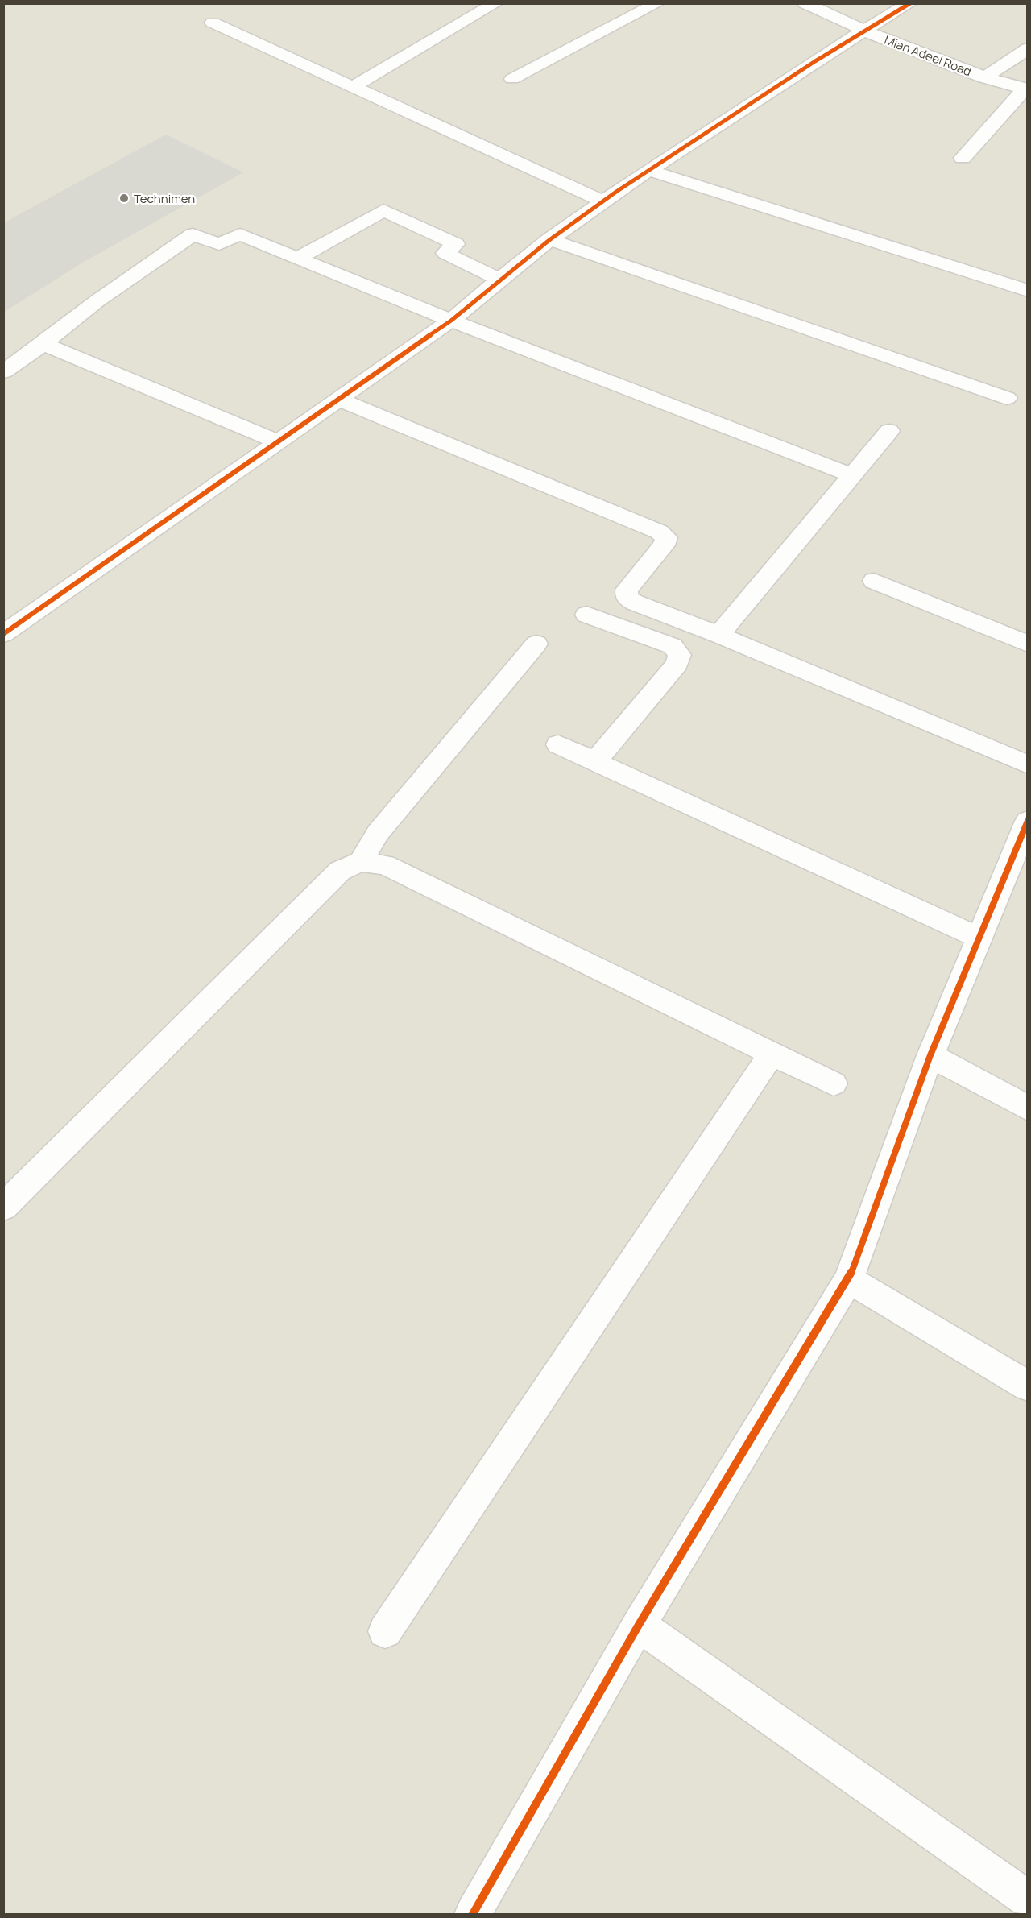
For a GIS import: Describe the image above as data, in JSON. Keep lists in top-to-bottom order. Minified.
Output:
{"streets":{"street":["Mian Adeel Road"]},"places":["Technimen"]}
